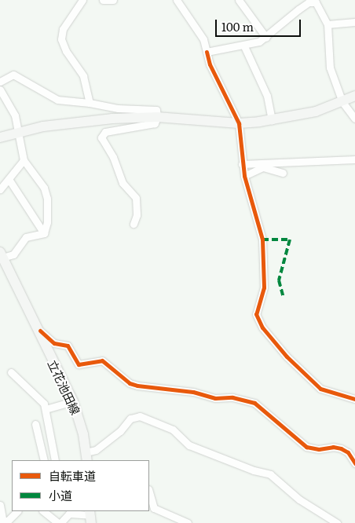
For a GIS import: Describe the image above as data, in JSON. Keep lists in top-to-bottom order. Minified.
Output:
{"streets":{"street":["立花池田線"]},"legend":["自転車道","小道"],"scale_bar":"100 m"}
